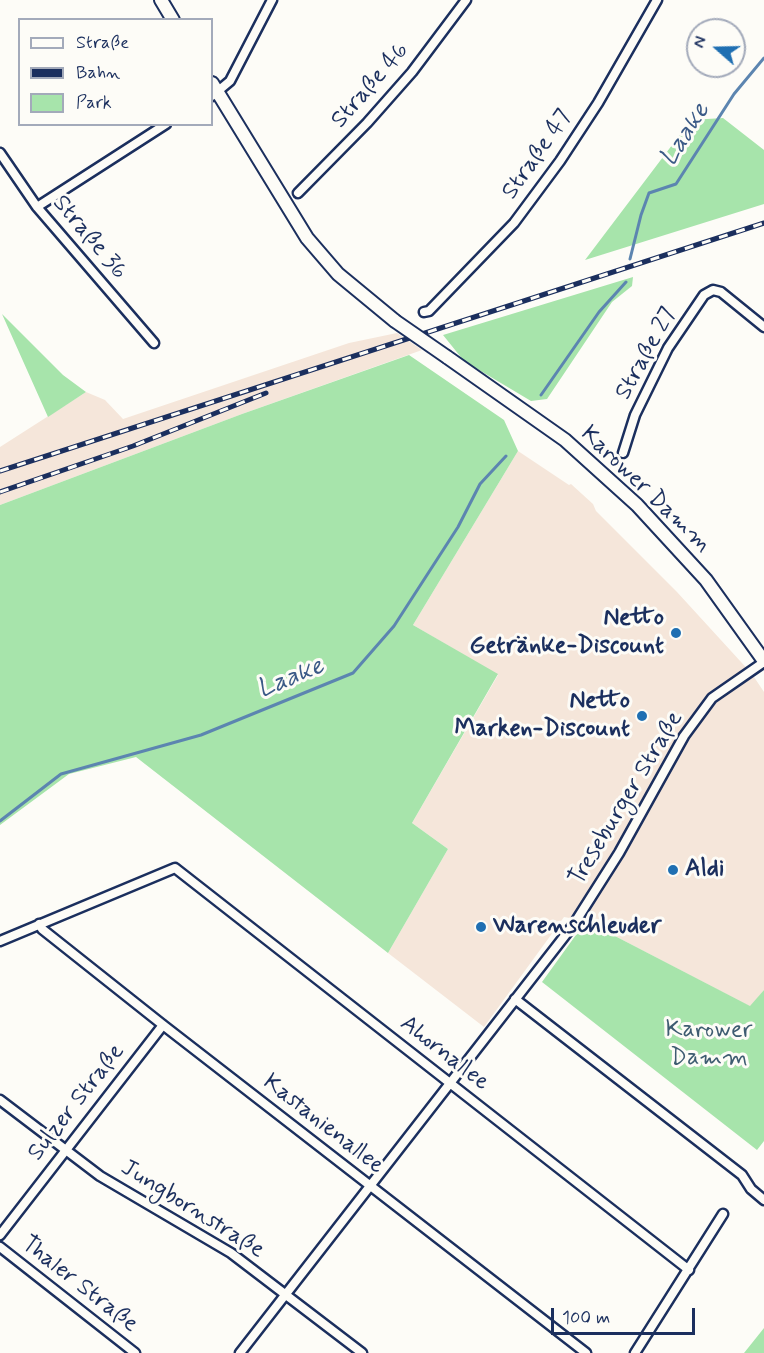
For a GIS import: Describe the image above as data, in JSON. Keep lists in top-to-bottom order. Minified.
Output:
{"streets":{"main road":["Karower Damm"],"street":["Straße 46","Straße 47","Straße 36","Straße 27","Treseburger Straße","Ahornallee","Sulzer Straße","Kastanienallee","Jungbornstraße","Thaler Straße"]},"crossings":[["Karower Damm","Treseburger Straße"],["Treseburger Straße","Ahornallee"],["Treseburger Straße","Kastanienallee"],["Treseburger Straße","Jungbornstraße"],["Ahornallee","Kastanienallee"],["Sulzer Straße","Kastanienallee"],["Sulzer Straße","Jungbornstraße"]],"water":["Laake"],"parks":["Karower Damm"],"places":["Netto Getränke-Discount","Netto Marken-Discount","Aldi","Warenschleuder"],"legend":["Straße","Bahn","Park"],"scale_bar":"100 m","north":"left"}
